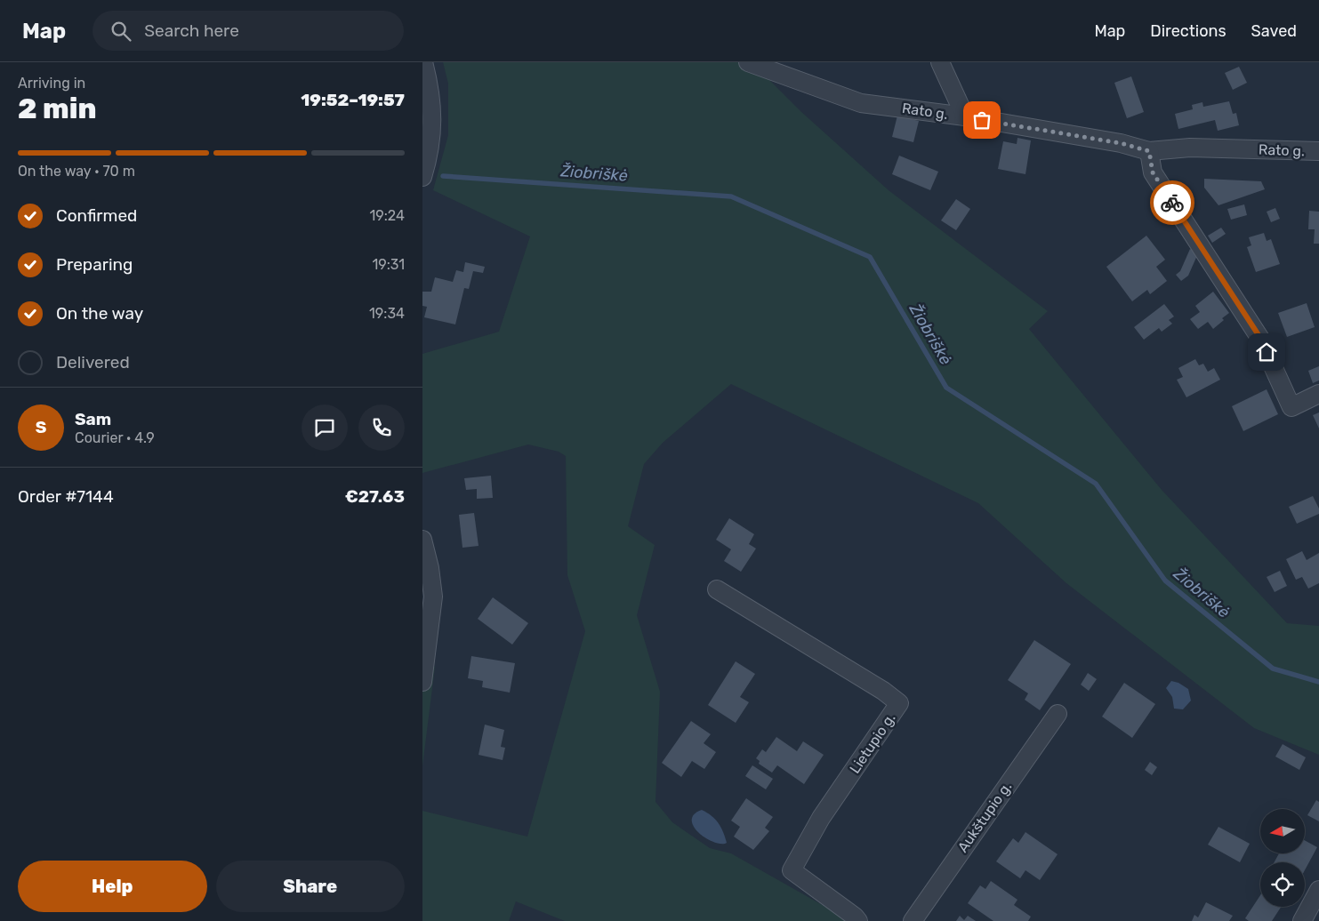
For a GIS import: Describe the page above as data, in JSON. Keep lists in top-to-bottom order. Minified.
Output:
{"streets":{"street":["Rato g.","Lietupio g.","Aukštupio g."]},"water":["Žiobriškė"],"north":"left","page":{"header":"Map","search":"Search here","nav":["Map","Directions","Saved"],"heading":["2 min","Arriving in","19:52–19:57"],"panel":["Sam","Courier · 4.9","Order #7144","€27.63"],"bar":"On the way · 70 m","list":[["Confirmed","19:24"],["Preparing","19:31"],["On the way","19:34"],"Delivered"],"round":"S","buttons":["Help","Share"]}}
